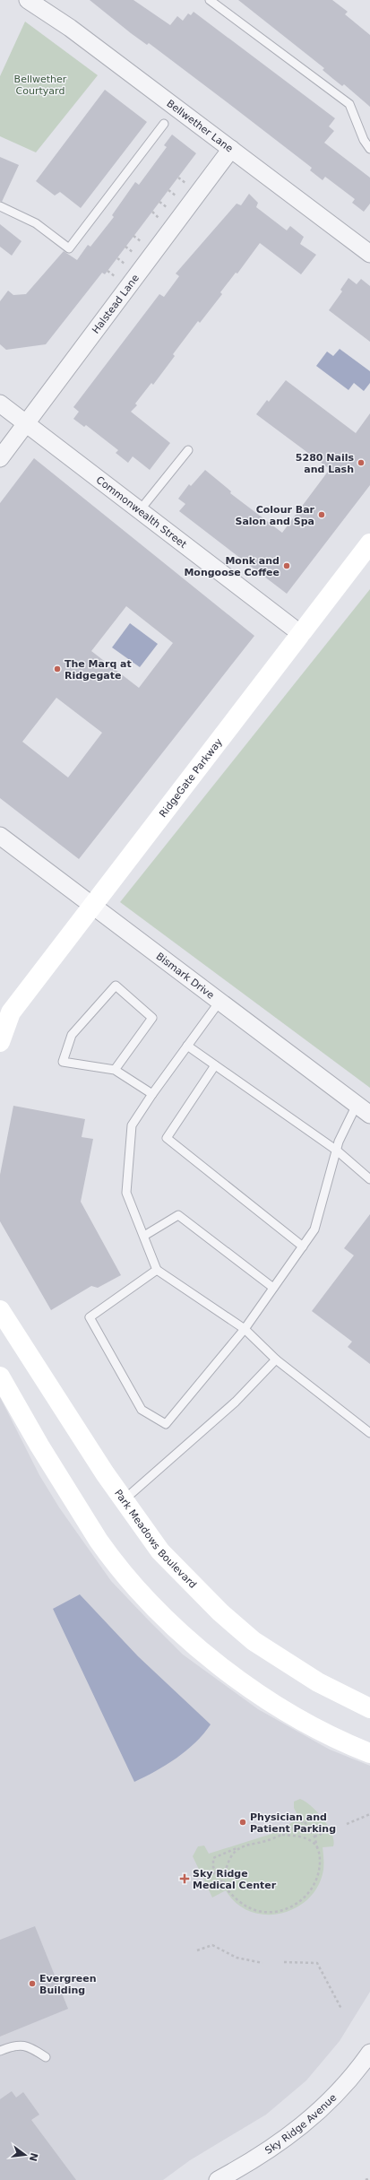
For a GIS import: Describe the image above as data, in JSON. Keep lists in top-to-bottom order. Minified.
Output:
{"streets":{"main road":["RidgeGate Parkway","Park Meadows Boulevard"],"street":["Bellwether Lane","Halstead Lane","Commonwealth Street","Bismark Drive","Sky Ridge Avenue"]},"crossings":[["Bellwether Lane","Halstead Lane"],["Halstead Lane","Commonwealth Street"],["Commonwealth Street","RidgeGate Parkway"],["RidgeGate Parkway","Bismark Drive"]],"parks":["Bellwether Courtyard"],"places":{"other":["5280 Nails and Lash","Colour Bar Salon and Spa","Monk and Mongoose Coffee","The Marq at Ridgegate","Physician and Patient Parking","Evergreen Building"],"health":["Sky Ridge Medical Center"]},"north":"right"}
